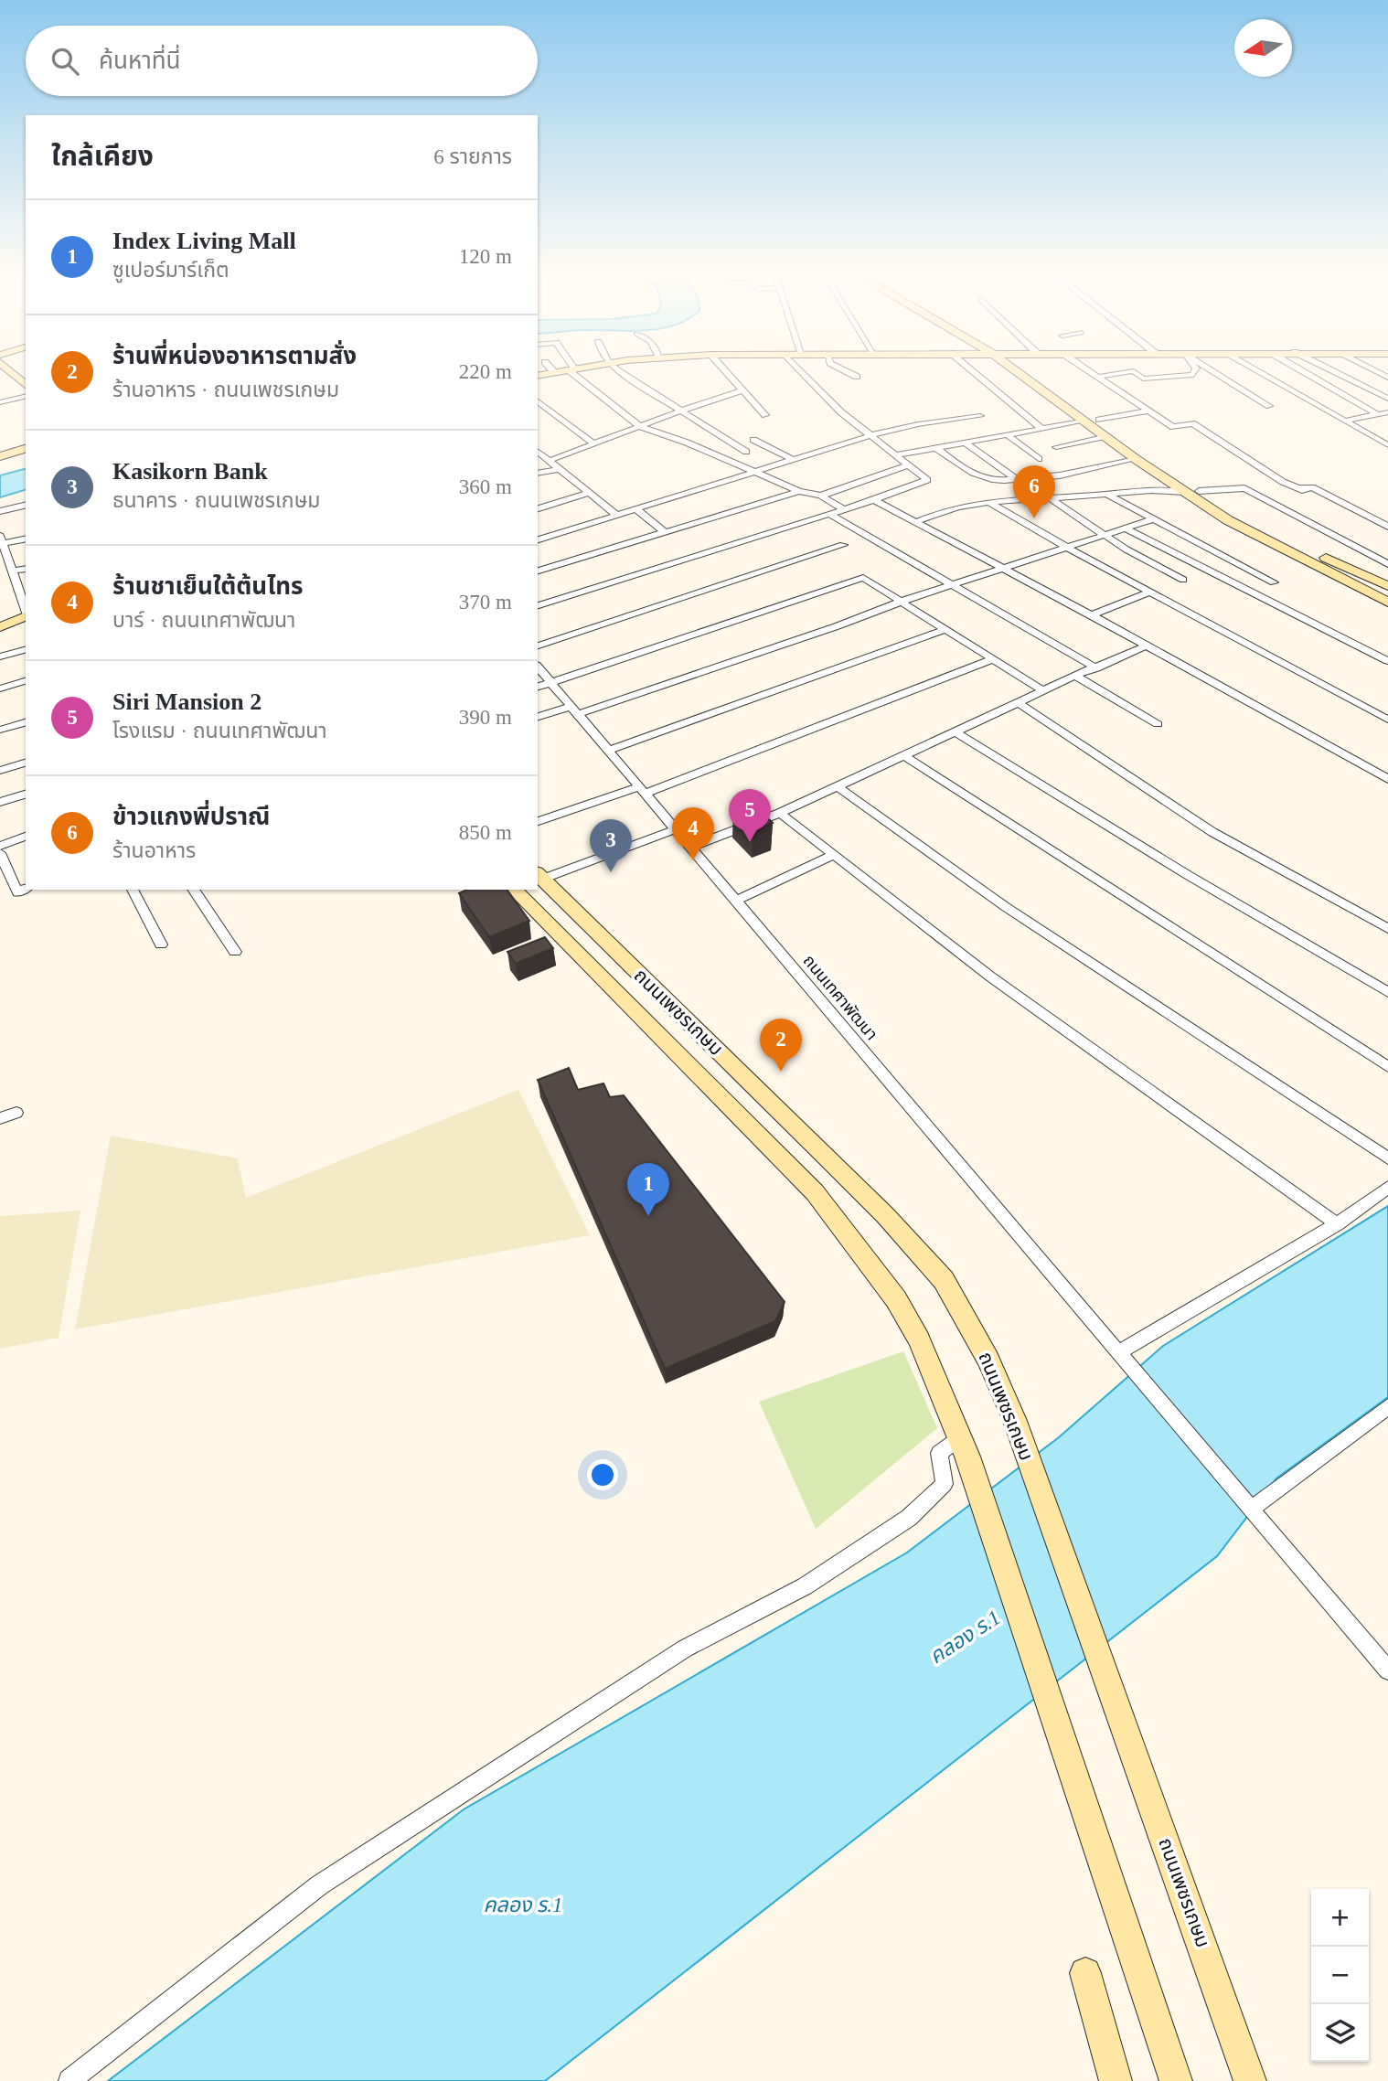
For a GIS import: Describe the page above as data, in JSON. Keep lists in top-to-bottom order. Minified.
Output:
{"streets":{"main road":["ถนนเพชรเกษม"],"street":["ถนนเทศาพัฒนา"]},"water":["คลอง ร.1"],"north":"left","page":{"search":"ค้นหาที่นี่","heading":["ใกล้เคียง","6 รายการ"],"list":[{"mark":"1","name":"Index Living Mall","note":"ซูเปอร์มาร์เก็ต","value":"120 m"},{"mark":"2","name":"ร้านพี่หน่องอาหารตามสั่ง","note":"ร้านอาหาร · ถนนเพชรเกษม","value":"220 m"},{"mark":"3","name":"Kasikorn Bank","note":"ธนาคาร · ถนนเพชรเกษม","value":"360 m"},{"mark":"4","name":"ร้านชาเย็นใต้ต้นไทร","note":"บาร์ · ถนนเทศาพัฒนา","value":"370 m"},{"mark":"5","name":"Siri Mansion 2","note":"โรงแรม · ถนนเทศาพัฒนา","value":"390 m"},{"mark":"6","name":"ข้าวแกงพี่ปราณี","note":"ร้านอาหาร","value":"850 m"}],"pins":["6","5","4","3","2","1"],"map_buttons":["+","−"]}}
